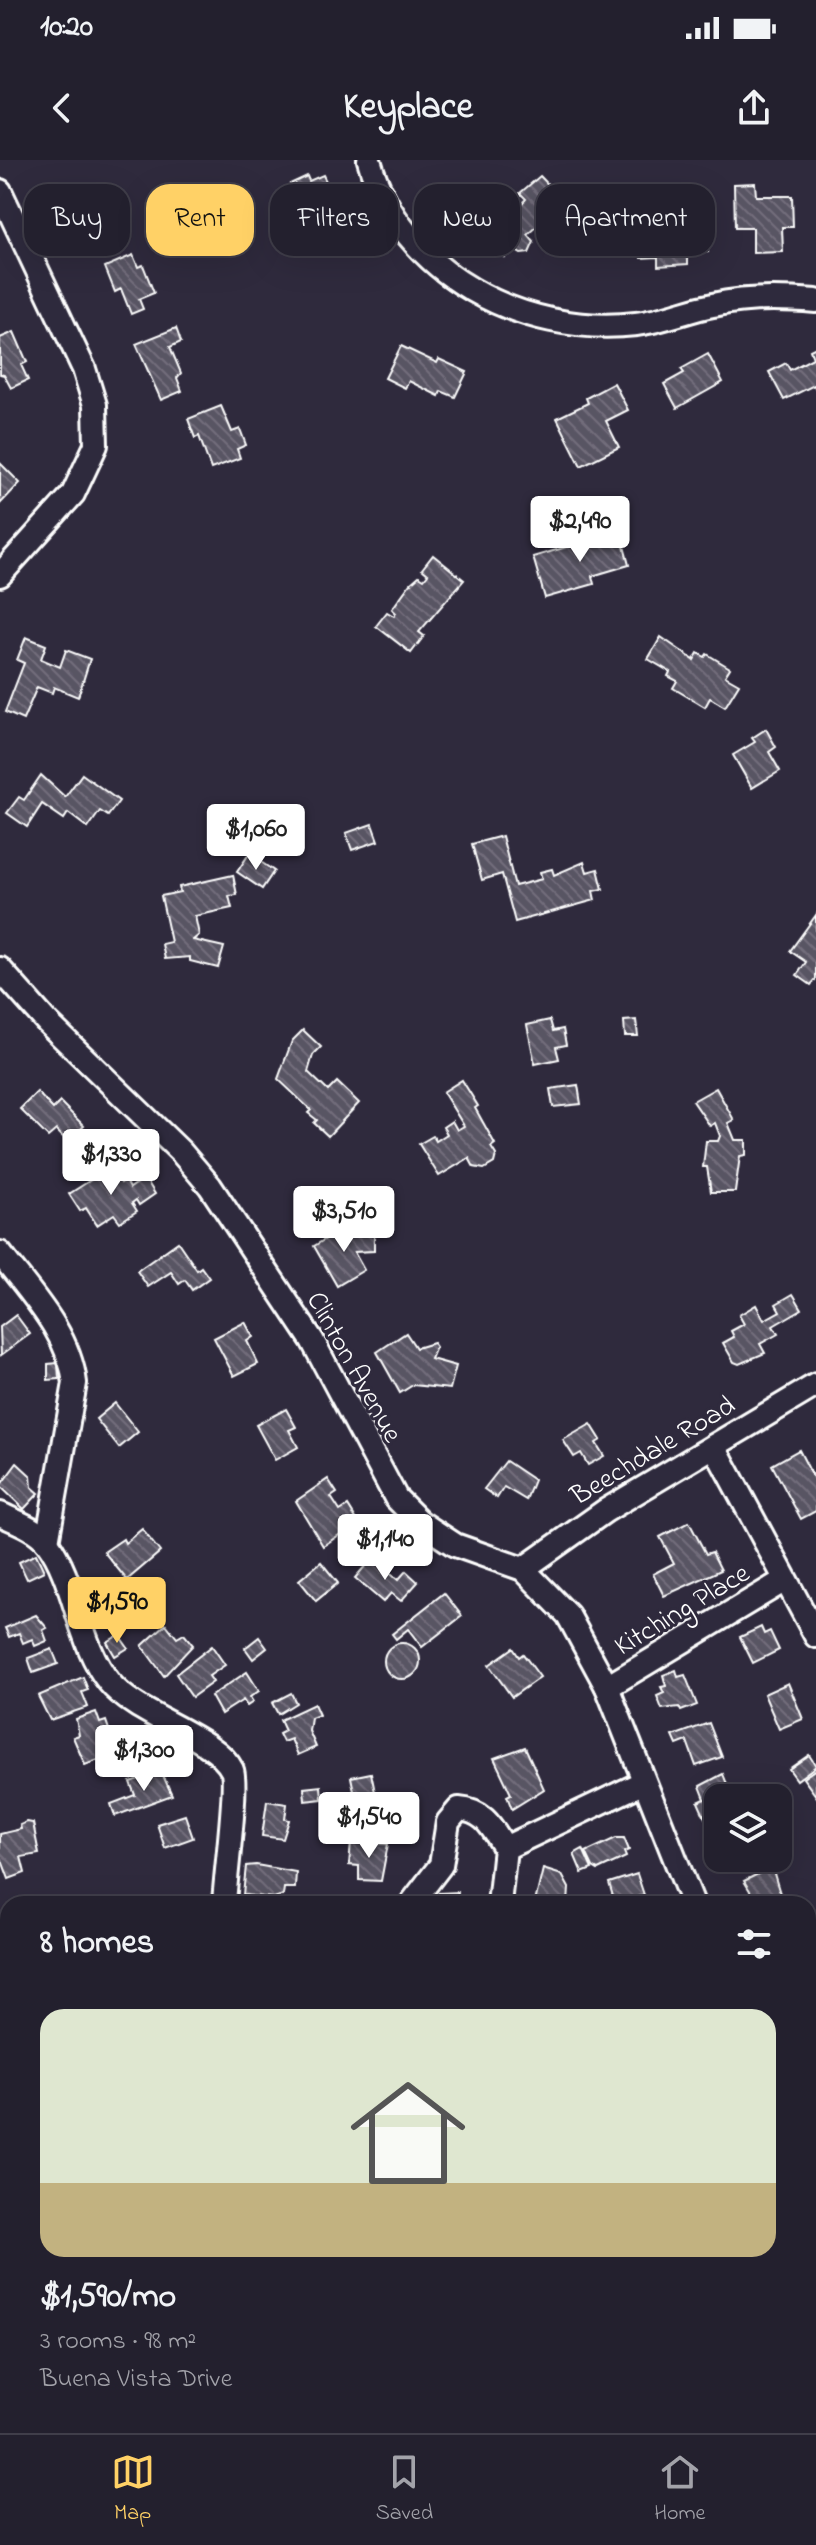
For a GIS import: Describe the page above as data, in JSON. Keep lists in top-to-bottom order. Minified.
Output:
{"streets":{"street":["Clinton Avenue","Beechdale Road","Kitching Place"]},"crossings":[["Clinton Avenue","Beechdale Road"],["Clinton Avenue","Kitching Place"]],"page":{"status":"10:20","header":"Keyplace","chip":["Buy","Rent","Filters","New","Apartment"],"price":["$2,490","$1,060","$1,330","$3,510","$1,140","$1,590","$1,300","$1,540"],"heading":"8 homes","list":[{"name":"$1,590/mo","note":"3 rooms · 98 m² · Buena Vista Drive"}],"tabs":["Map","Saved","Home"]}}
